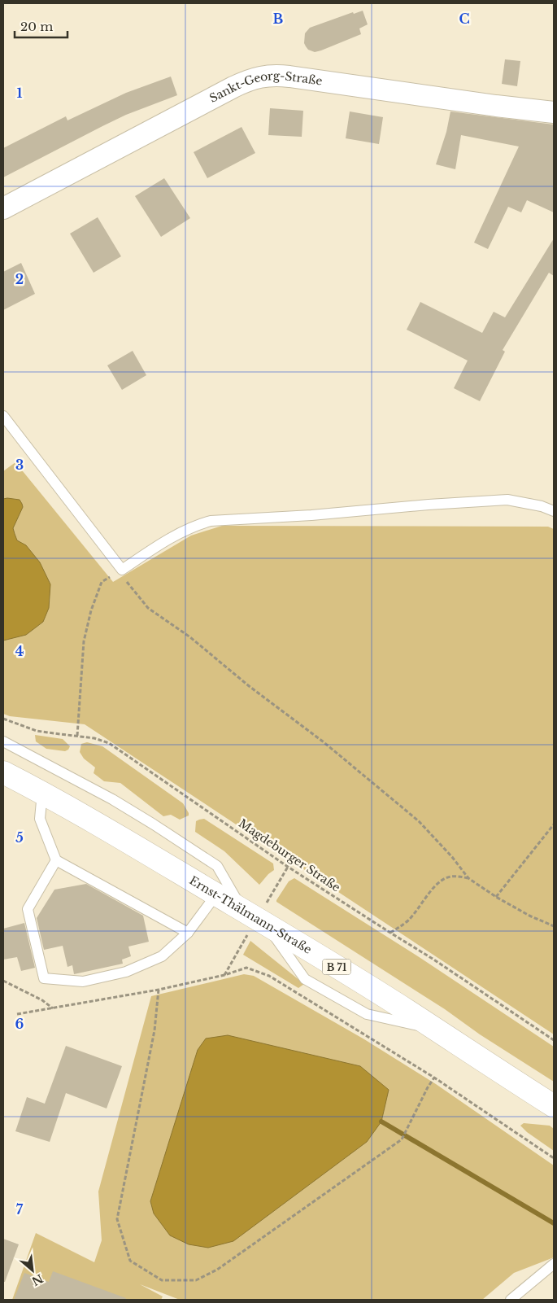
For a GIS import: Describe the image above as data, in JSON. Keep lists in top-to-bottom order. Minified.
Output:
{"streets":{"main road":["Ernst-Thälmann-Straße","B 71"],"street":["Sankt-Georg-Straße"],"path":["Magdeburger Straße"]},"scale_bar":"20 m","north":"bottom right","grid":{"columns":["B","C"],"rows":["1","2","3","4","5","6","7"]}}
